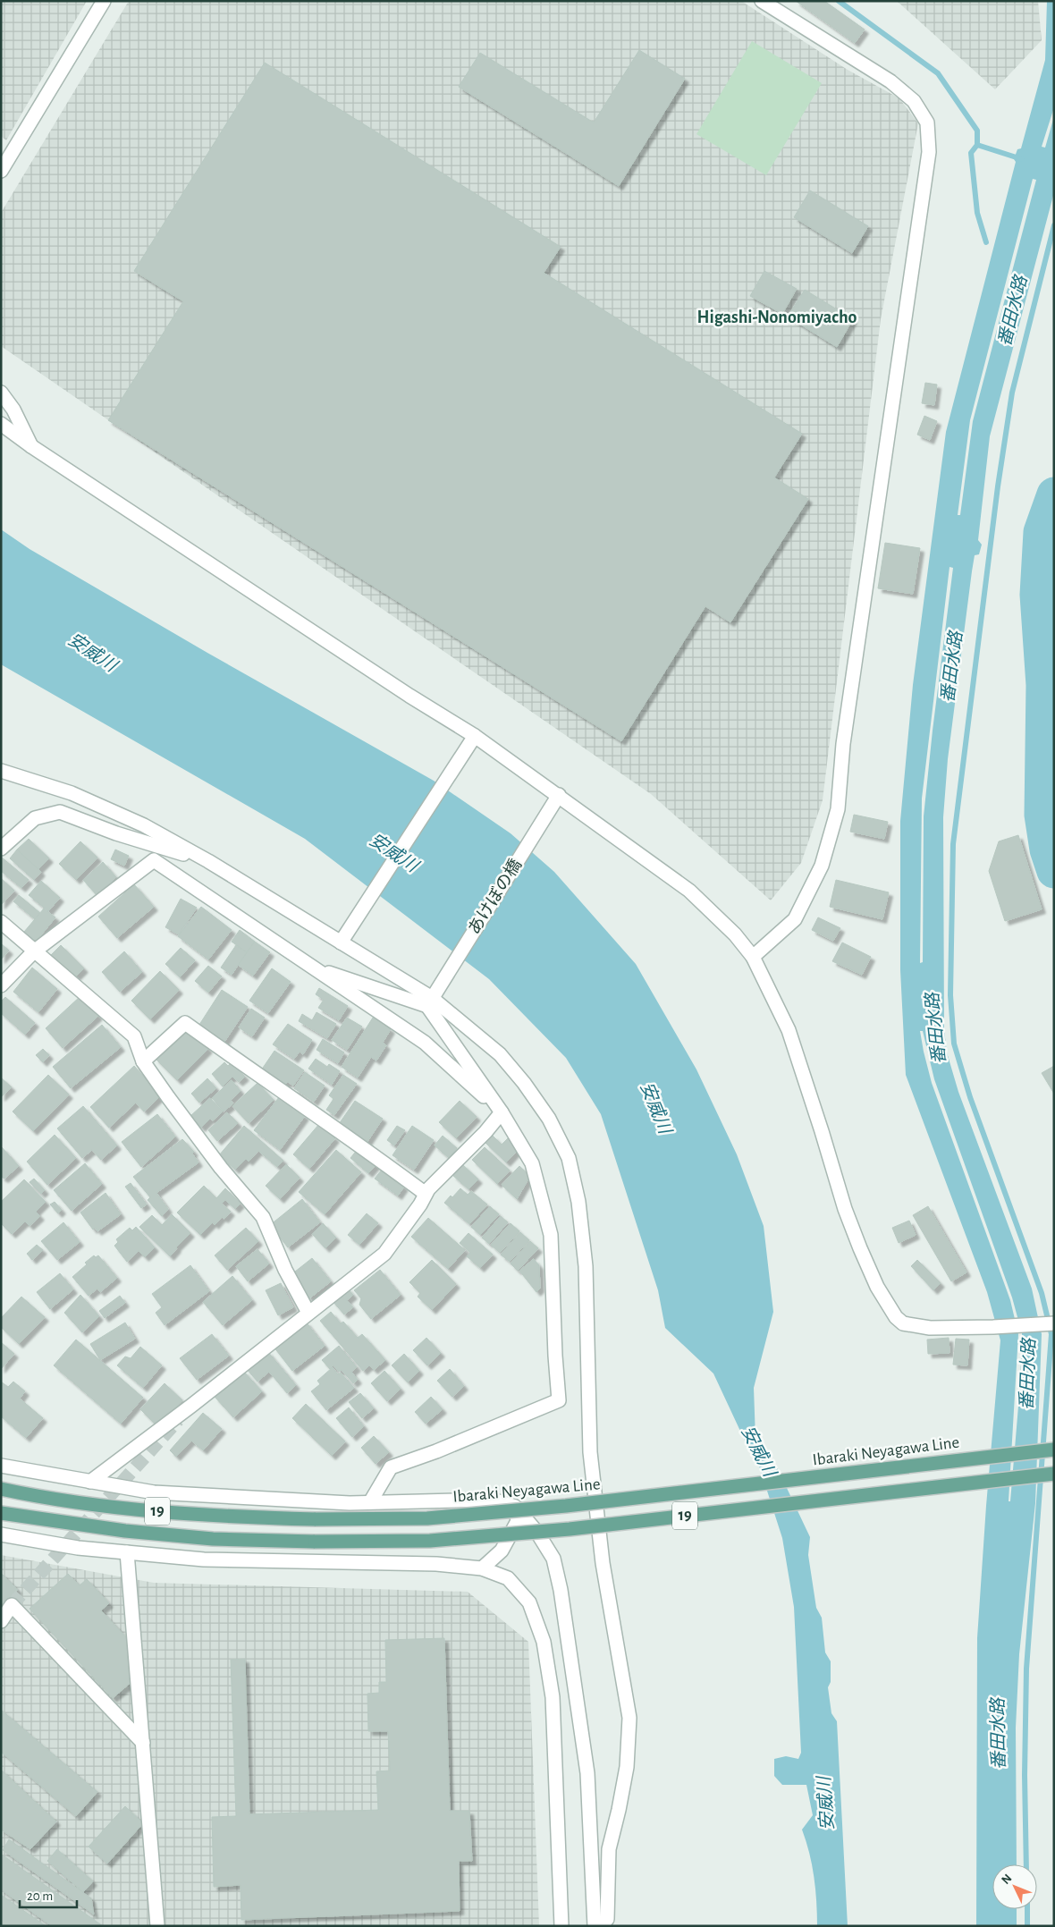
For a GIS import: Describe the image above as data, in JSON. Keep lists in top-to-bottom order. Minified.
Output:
{"streets":{"main road":["Ibaraki Neyagawa Line","19"],"street":["あけぼの橋"]},"districts":["Higashi-Nonomiyacho"],"water":["番田水路","安威川"],"scale_bar":"20 m","north":"top left"}
